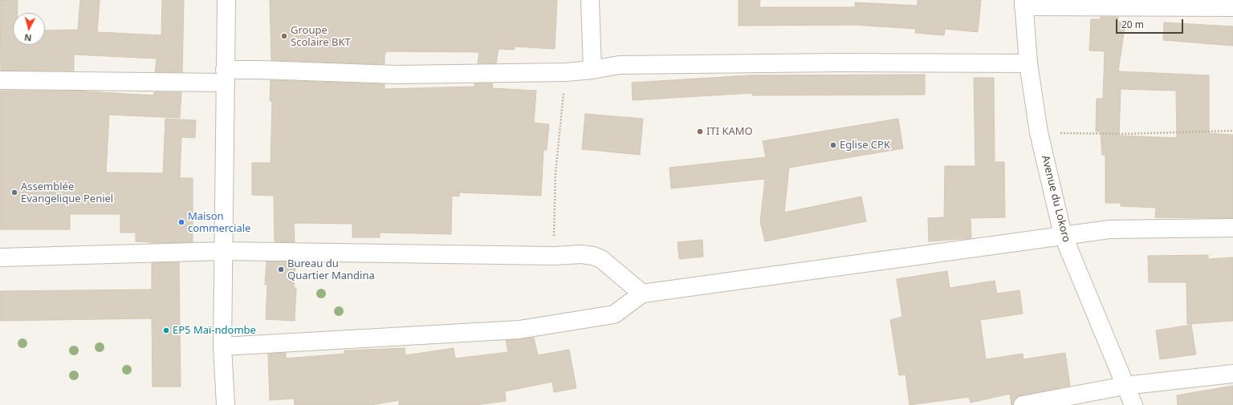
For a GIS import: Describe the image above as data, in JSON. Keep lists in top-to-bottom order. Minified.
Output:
{"streets":{"street":["Avenue du Lokoro"]},"places":["Groupe Scolaire BKT","ITI KAMO","Eglise CPK","Assemblée Evangelique Peniel","Maison commerciale","Bureau du Quartier Mandina","EP5 Maï-ndombe"],"scale_bar":"20 m","north":"bottom"}
